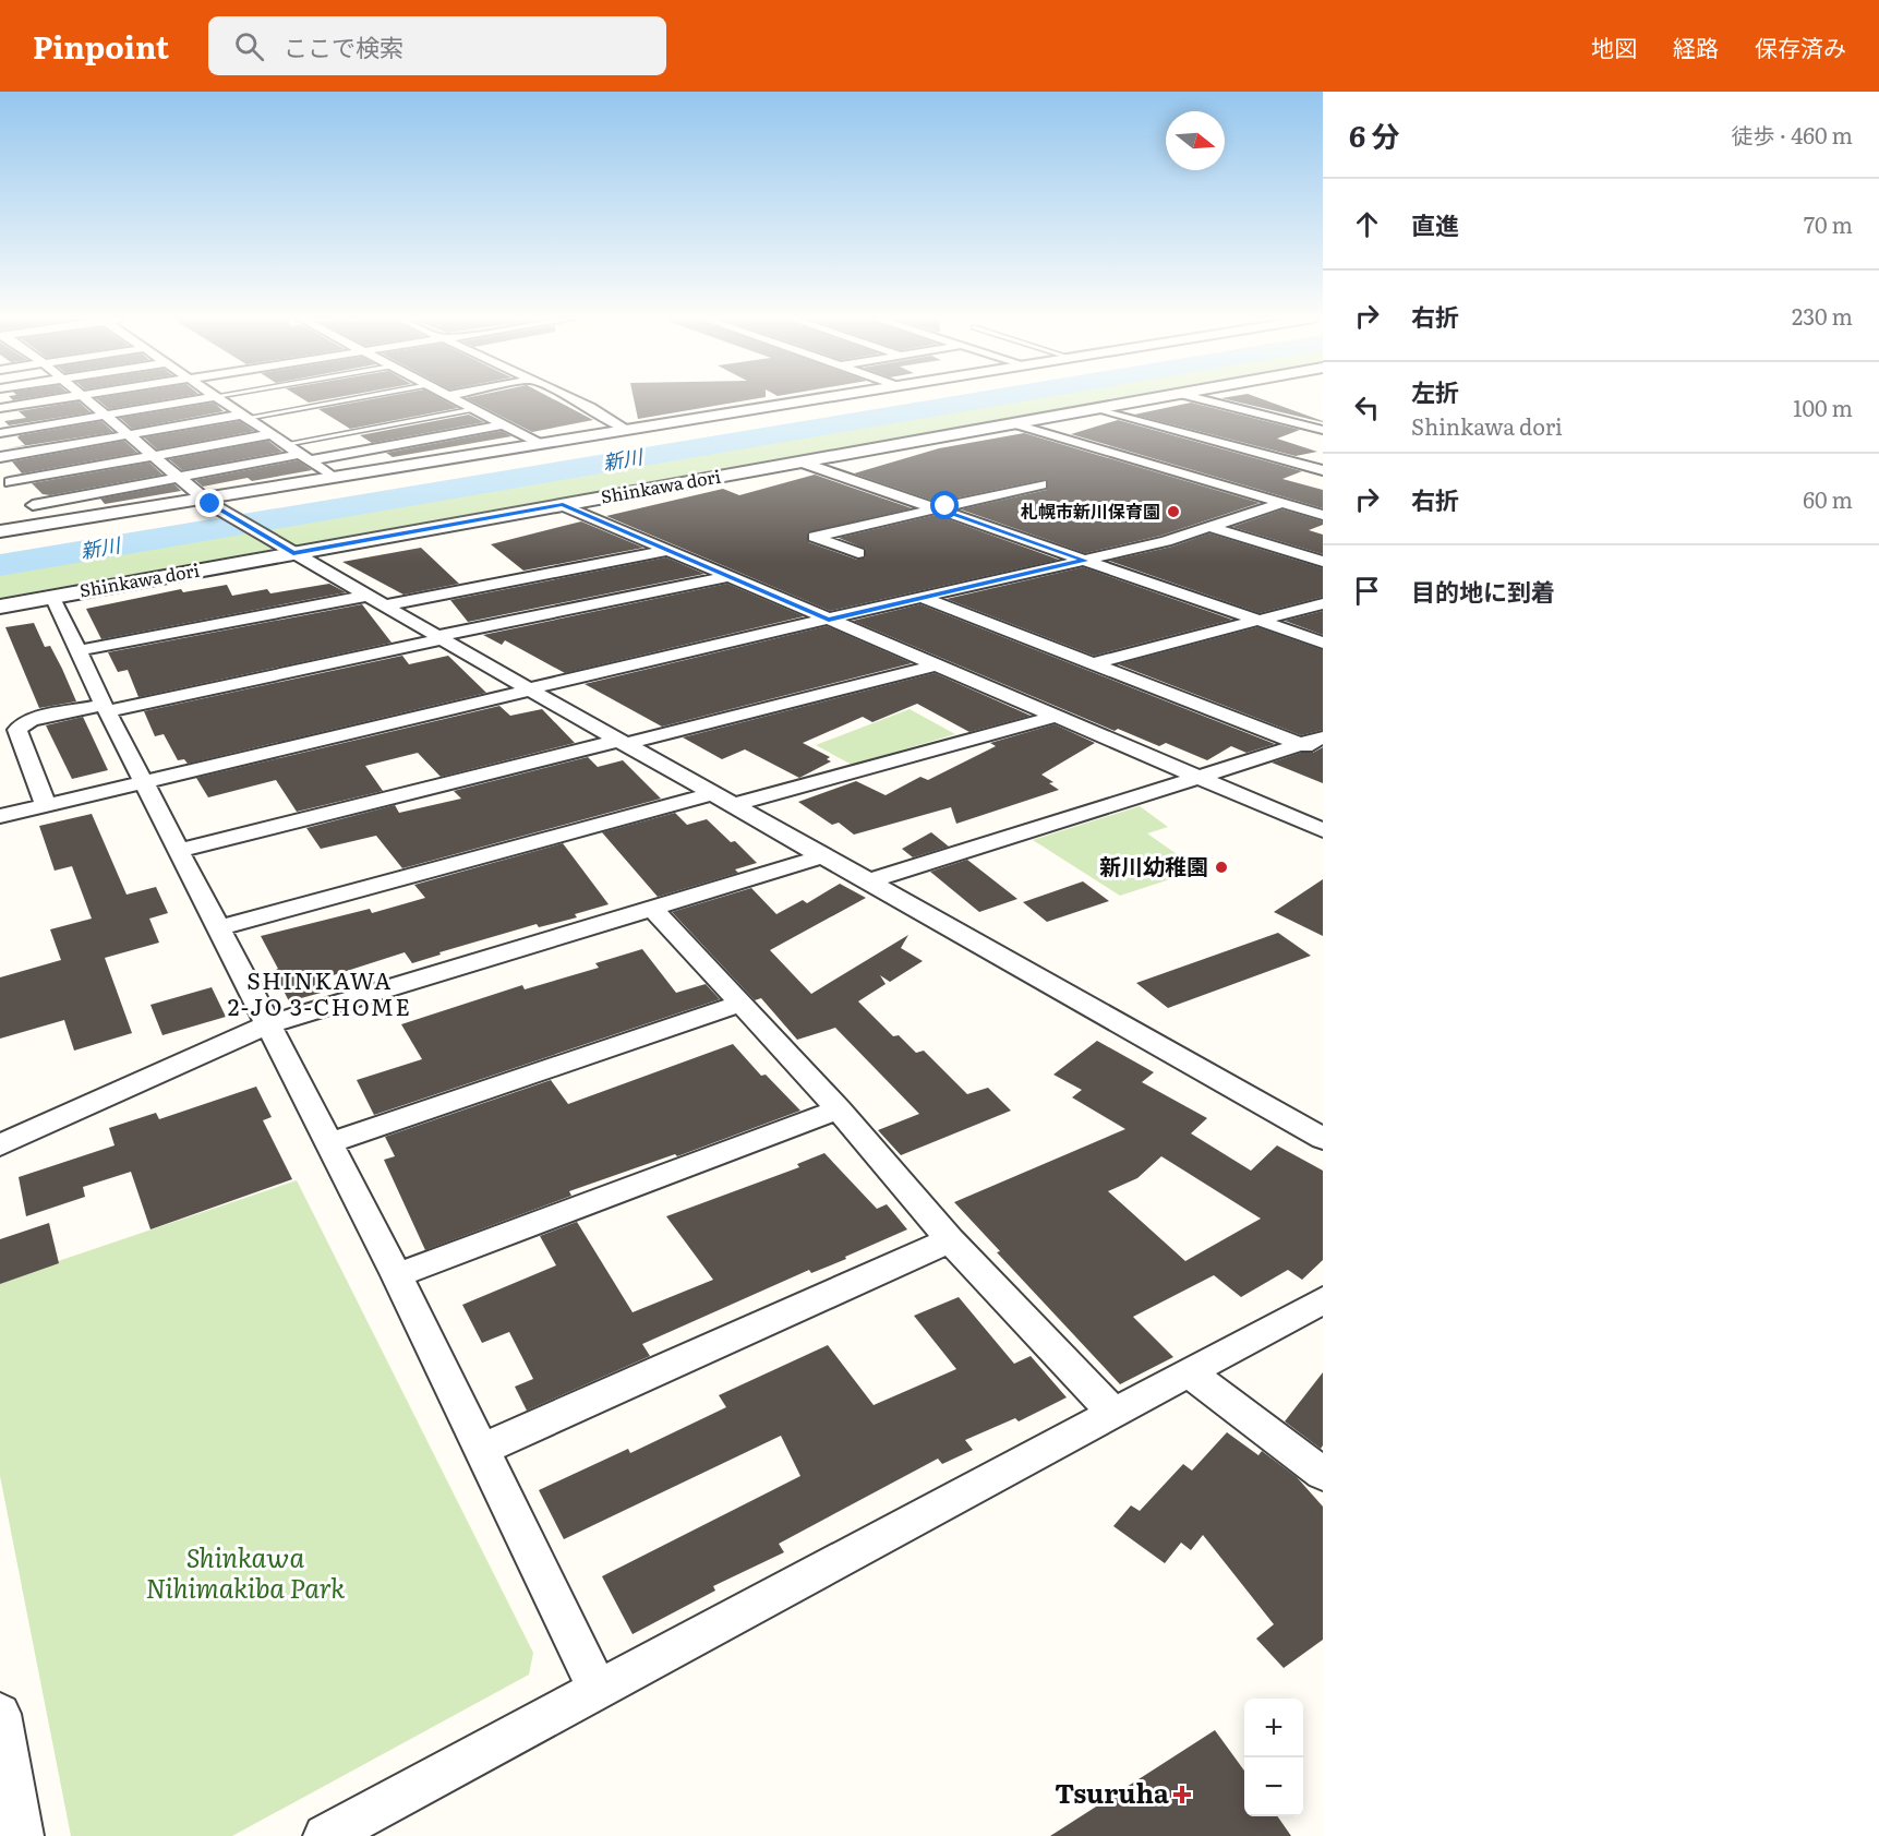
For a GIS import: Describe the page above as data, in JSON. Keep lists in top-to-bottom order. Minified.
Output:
{"streets":{"street":["Shinkawa dori"]},"districts":["SHINKAWA 2-JO 3-CHOME"],"water":["新川"],"parks":["Shinkawa Nihimakiba Park"],"places":{"other":["札幌市新川保育園","新川幼稚園"],"health":["Tsuruha"]},"north":"right","page":{"header":"Pinpoint","search":"ここで検索","nav":["地図","経路","保存済み"],"heading":["6 分","徒歩 · 460 m"],"list":[["直進","70 m"],["右折","230 m"],["左折","Shinkawa dori","100 m"],["右折","60 m"],"目的地に到着"],"map_buttons":["+","−"]}}
